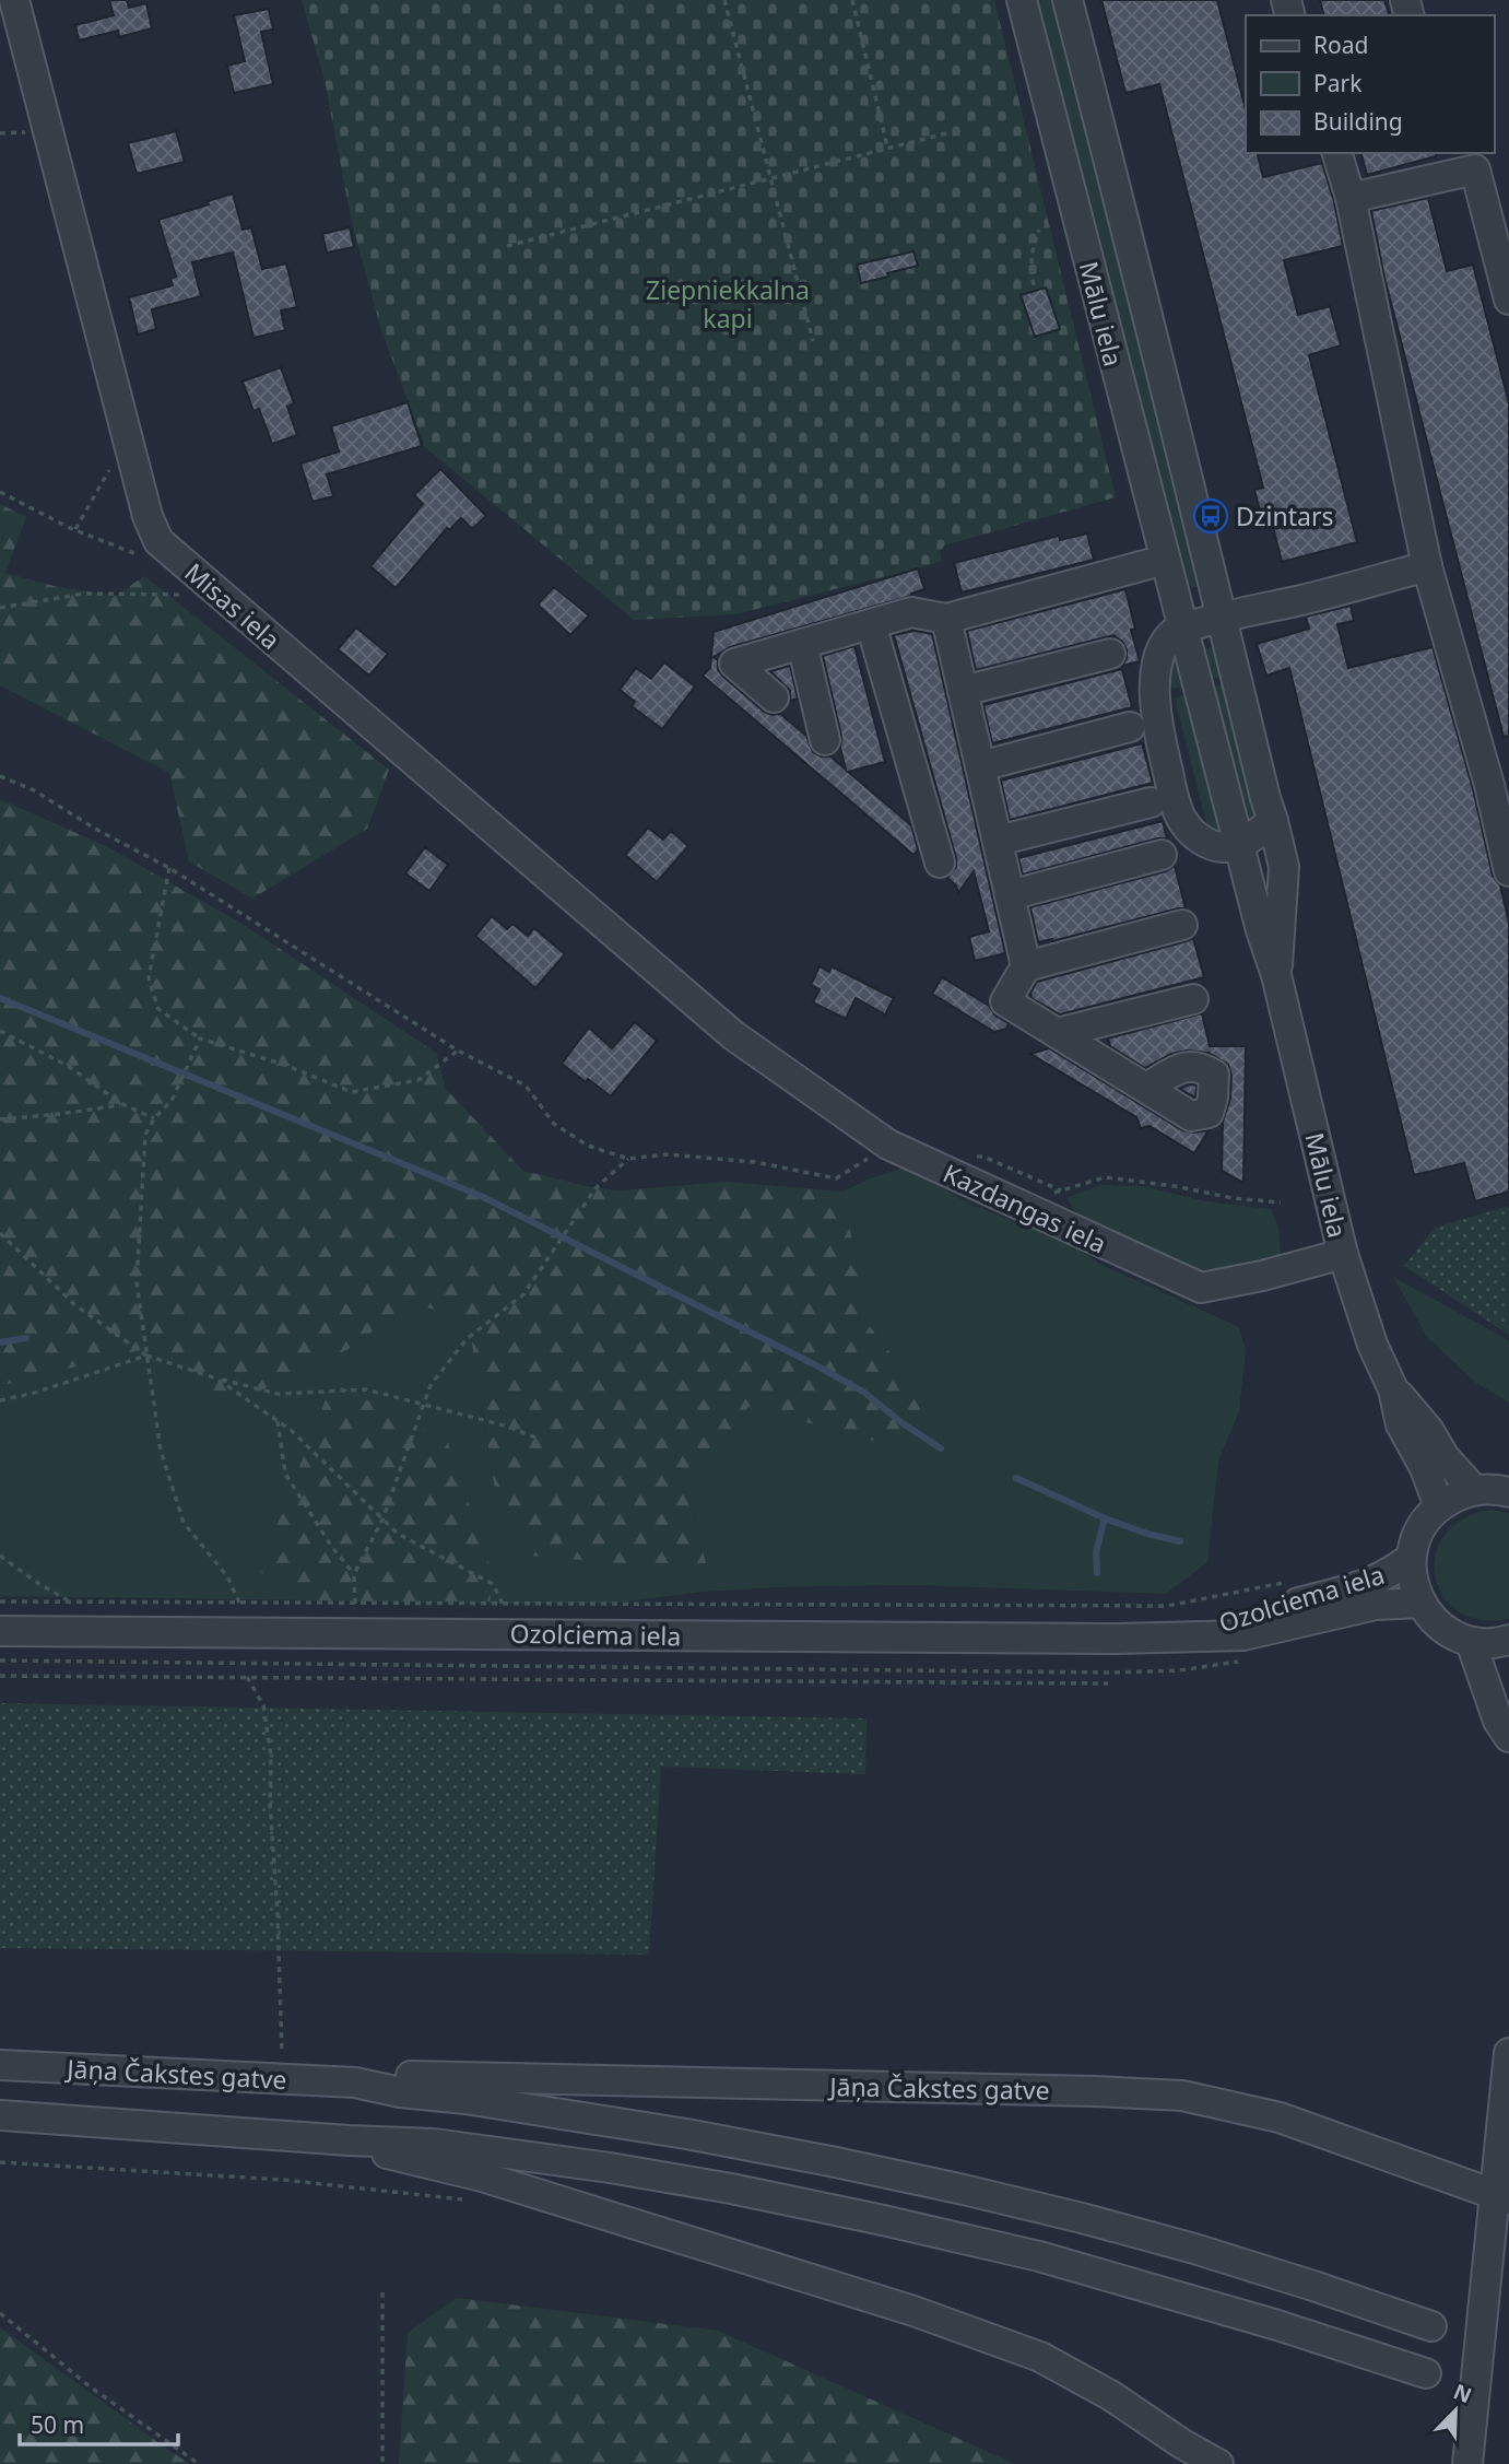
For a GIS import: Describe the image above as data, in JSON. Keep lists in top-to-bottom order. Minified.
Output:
{"streets":{"street":["Mālu iela","Misas iela","Kazdangas iela","Ozolciema iela","Jāņa Čakstes gatve"]},"crossings":[["Mālu iela","Kazdangas iela"],["Mālu iela","Ozolciema iela"],["Misas iela","Kazdangas iela"]],"parks":["Ziepniekkalna kapi"],"places":{"bus stop":["Dzintars"]},"legend":["Road","Park","Building"],"scale_bar":"50 m","north":"top right"}
